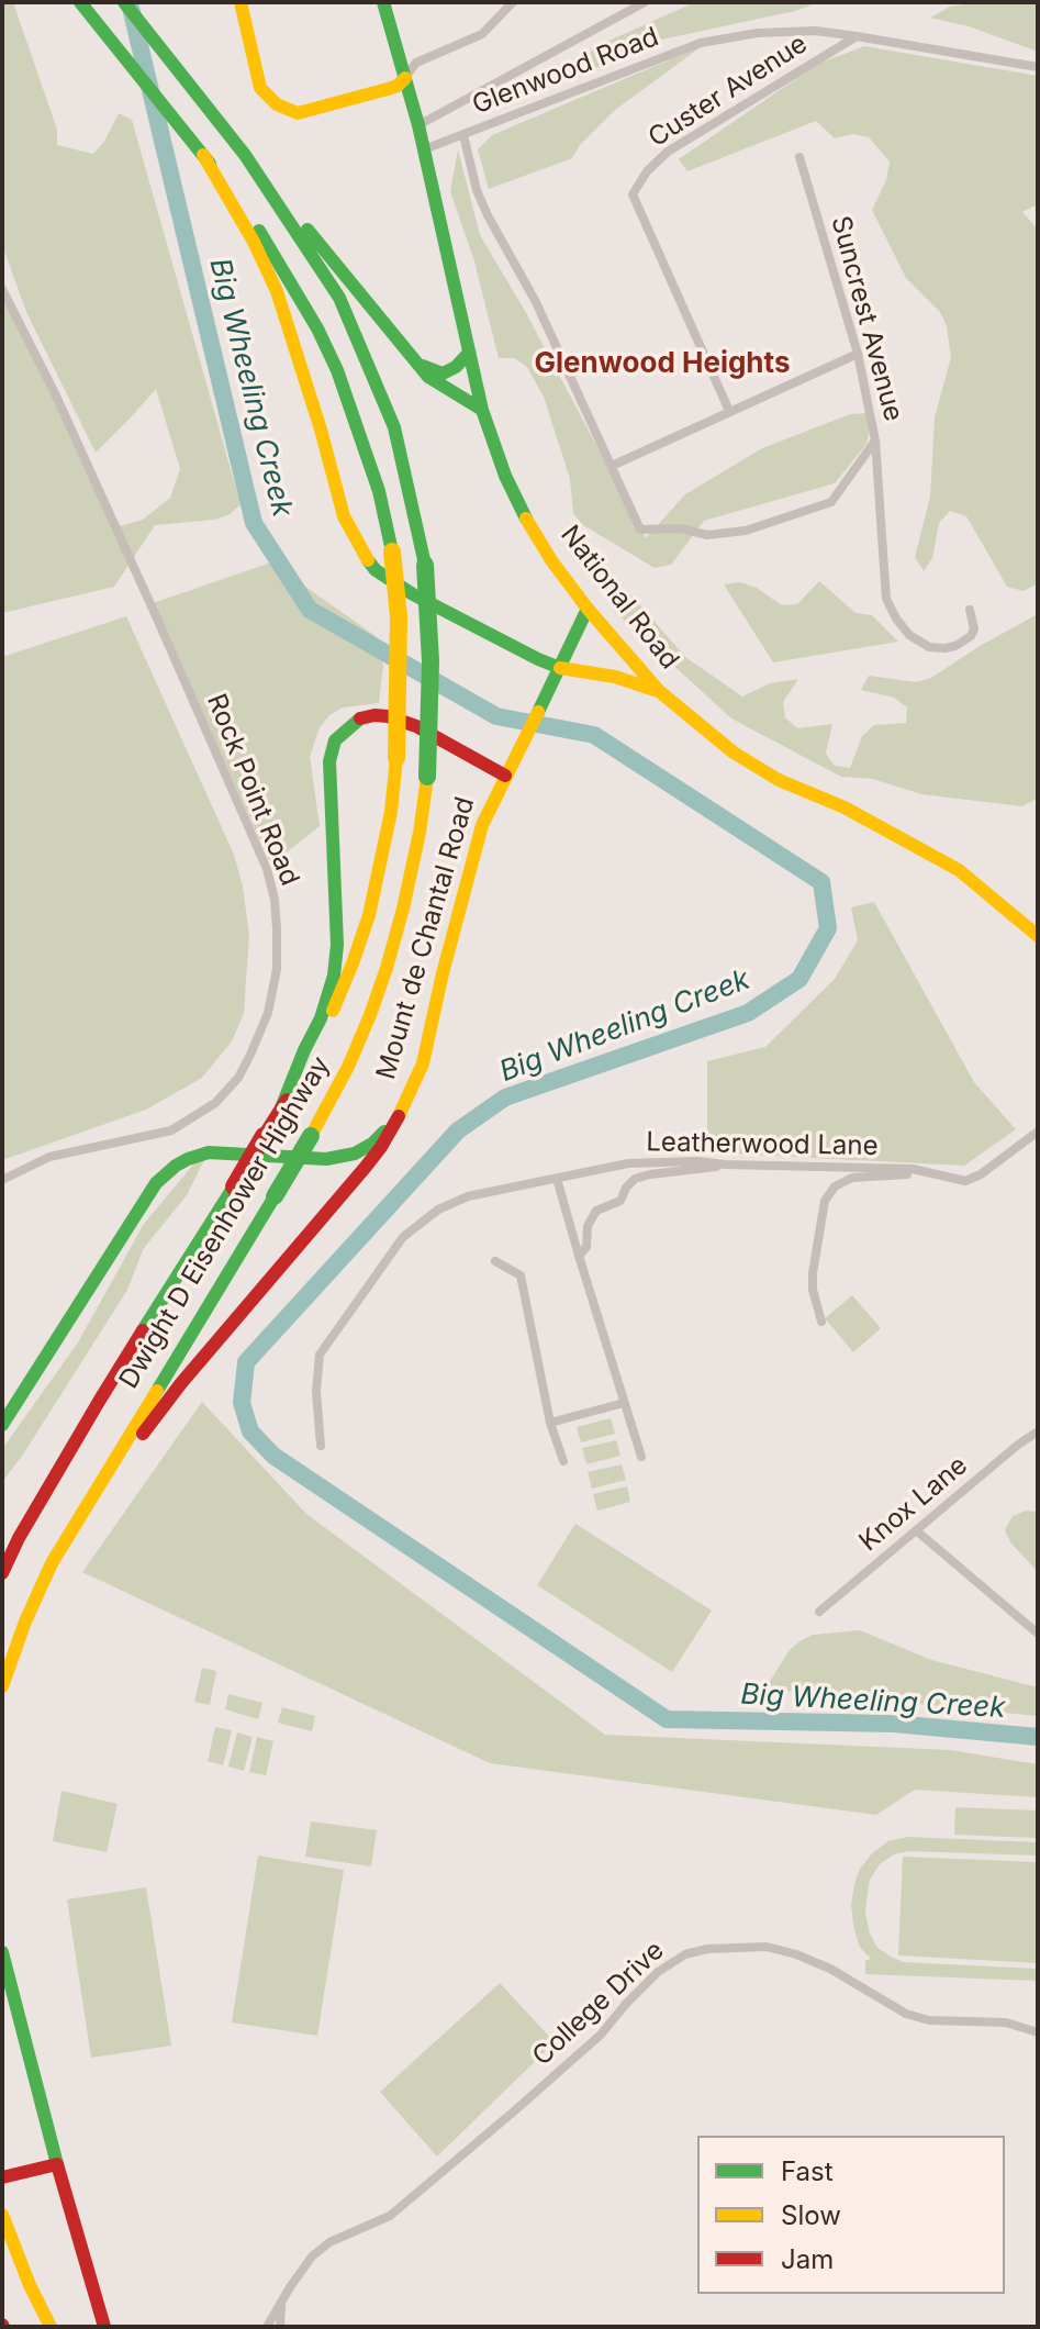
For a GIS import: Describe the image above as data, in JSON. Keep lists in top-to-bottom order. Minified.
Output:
{"streets":{"main road":["National Road","Mount de Chantal Road","Dwight D Eisenhower Highway"],"street":["Glenwood Road","Custer Avenue","Suncrest Avenue","Rock Point Road","Leatherwood Lane","Knox Lane","College Drive"]},"crossings":[["Glenwood Road","Custer Avenue"],["Glenwood Road","National Road"],["National Road","Mount de Chantal Road"]],"districts":["Glenwood Heights"],"water":["Big Wheeling Creek"],"legend":["Fast","Slow","Jam"]}
